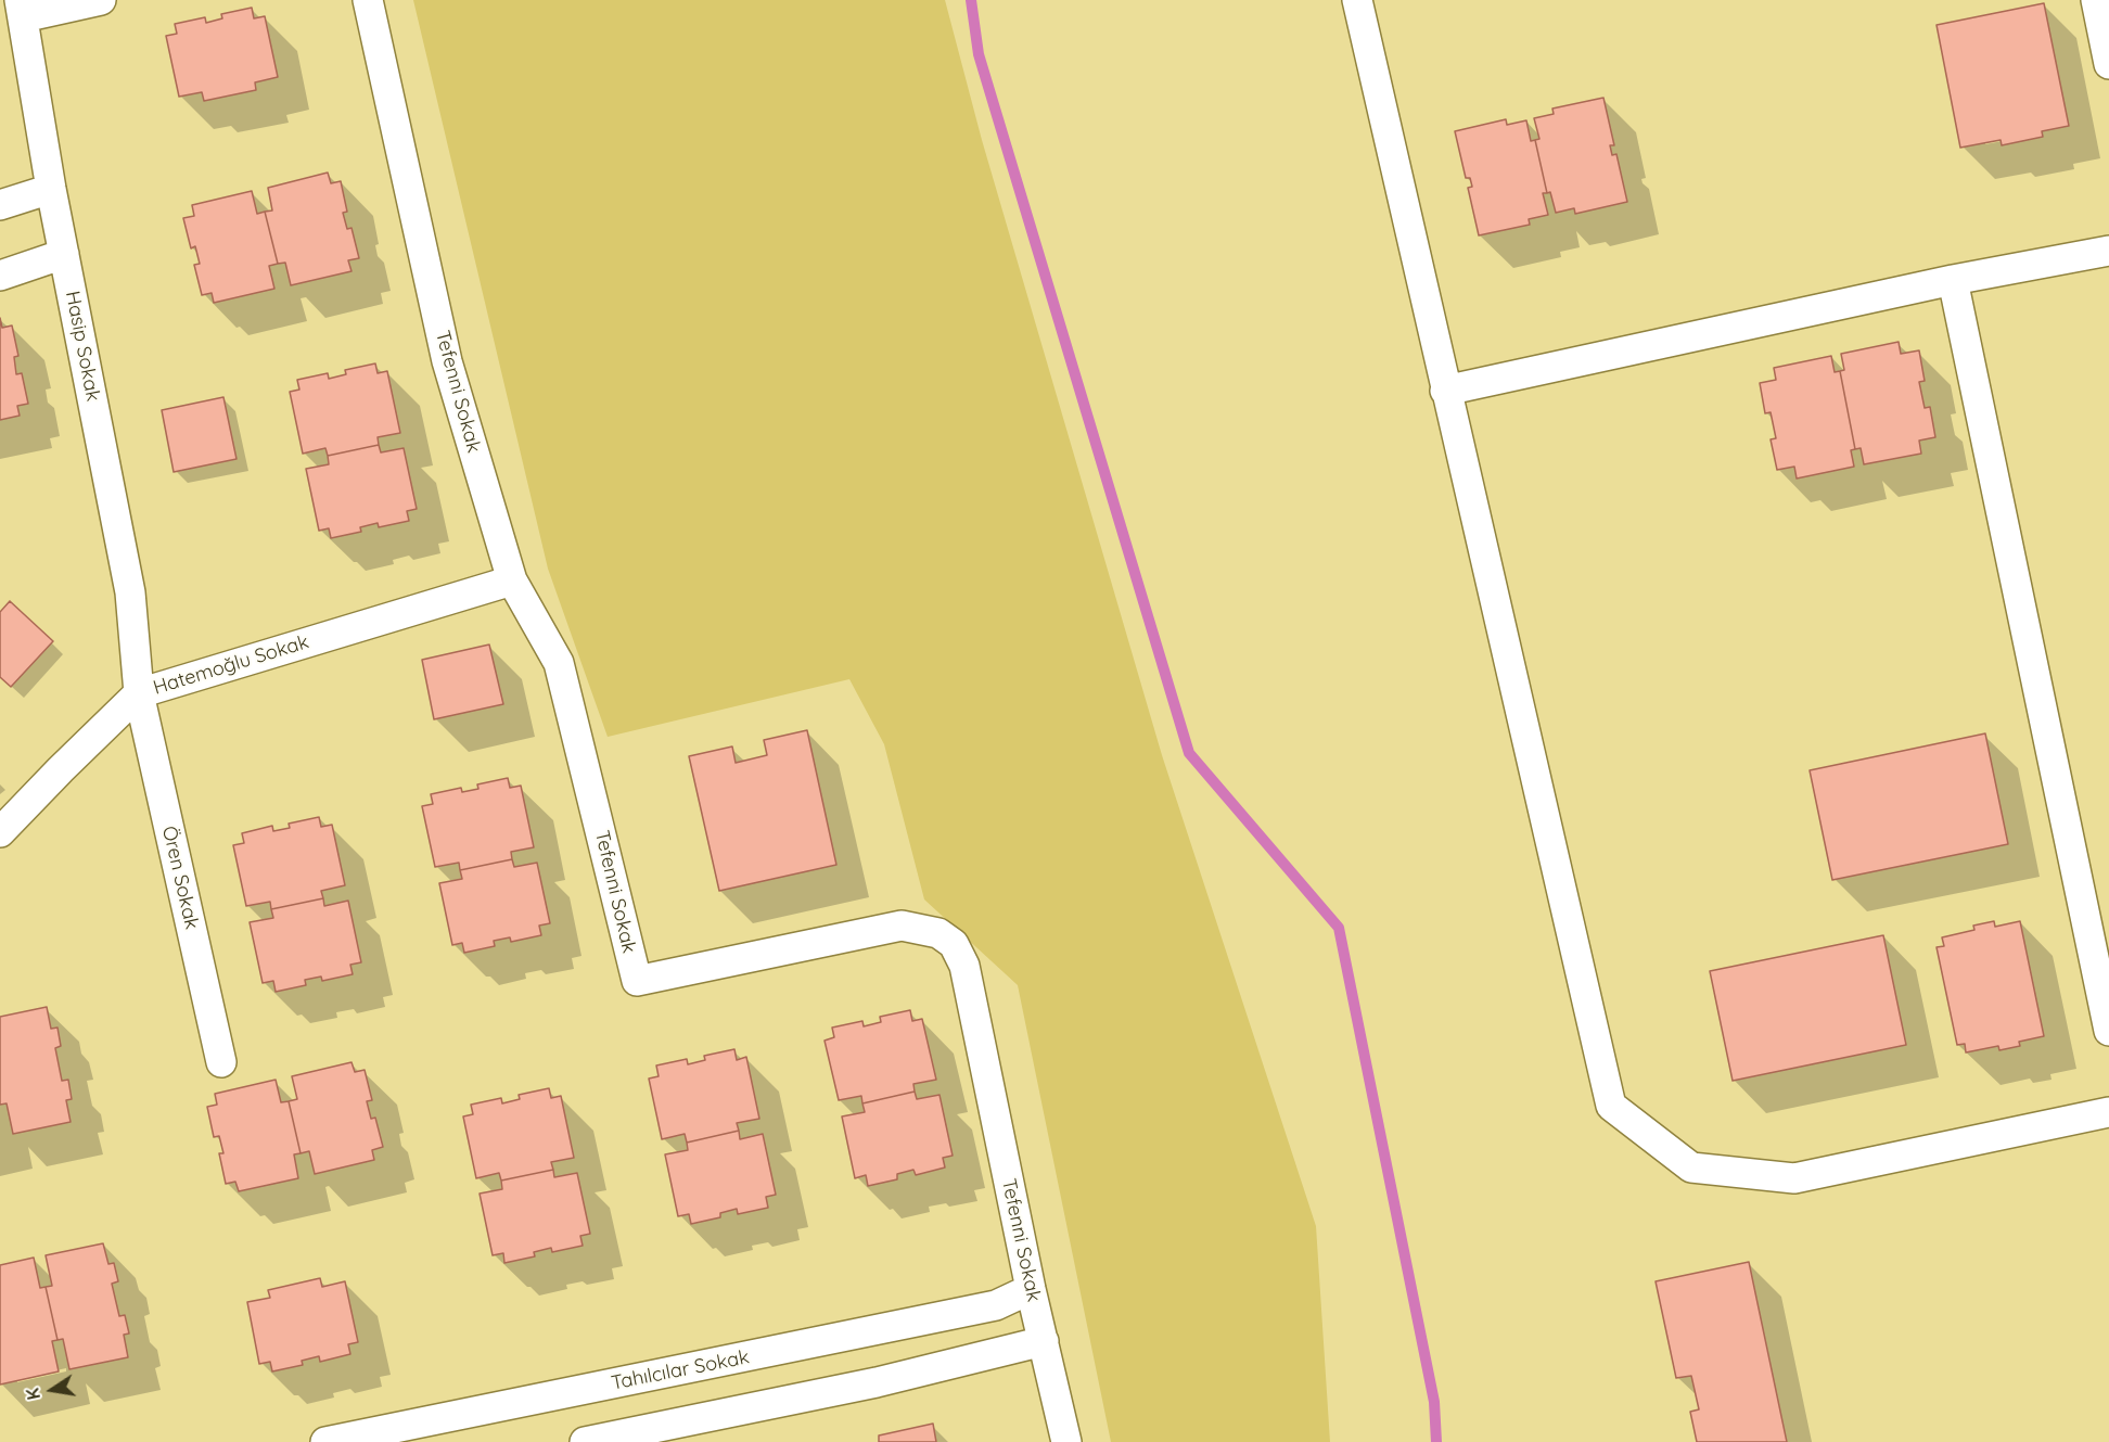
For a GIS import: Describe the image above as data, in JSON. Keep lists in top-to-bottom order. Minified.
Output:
{"streets":{"street":["Hasip Sokak","Tefenni Sokak","Hatemoğlu Sokak","Ören Sokak","Tahılcılar Sokak"]},"crossings":[["Hasip Sokak","Hatemoğlu Sokak"],["Hasip Sokak","Ören Sokak"],["Tefenni Sokak","Hatemoğlu Sokak"],["Tefenni Sokak","Tahılcılar Sokak"],["Hatemoğlu Sokak","Ören Sokak"]],"north":"left"}
